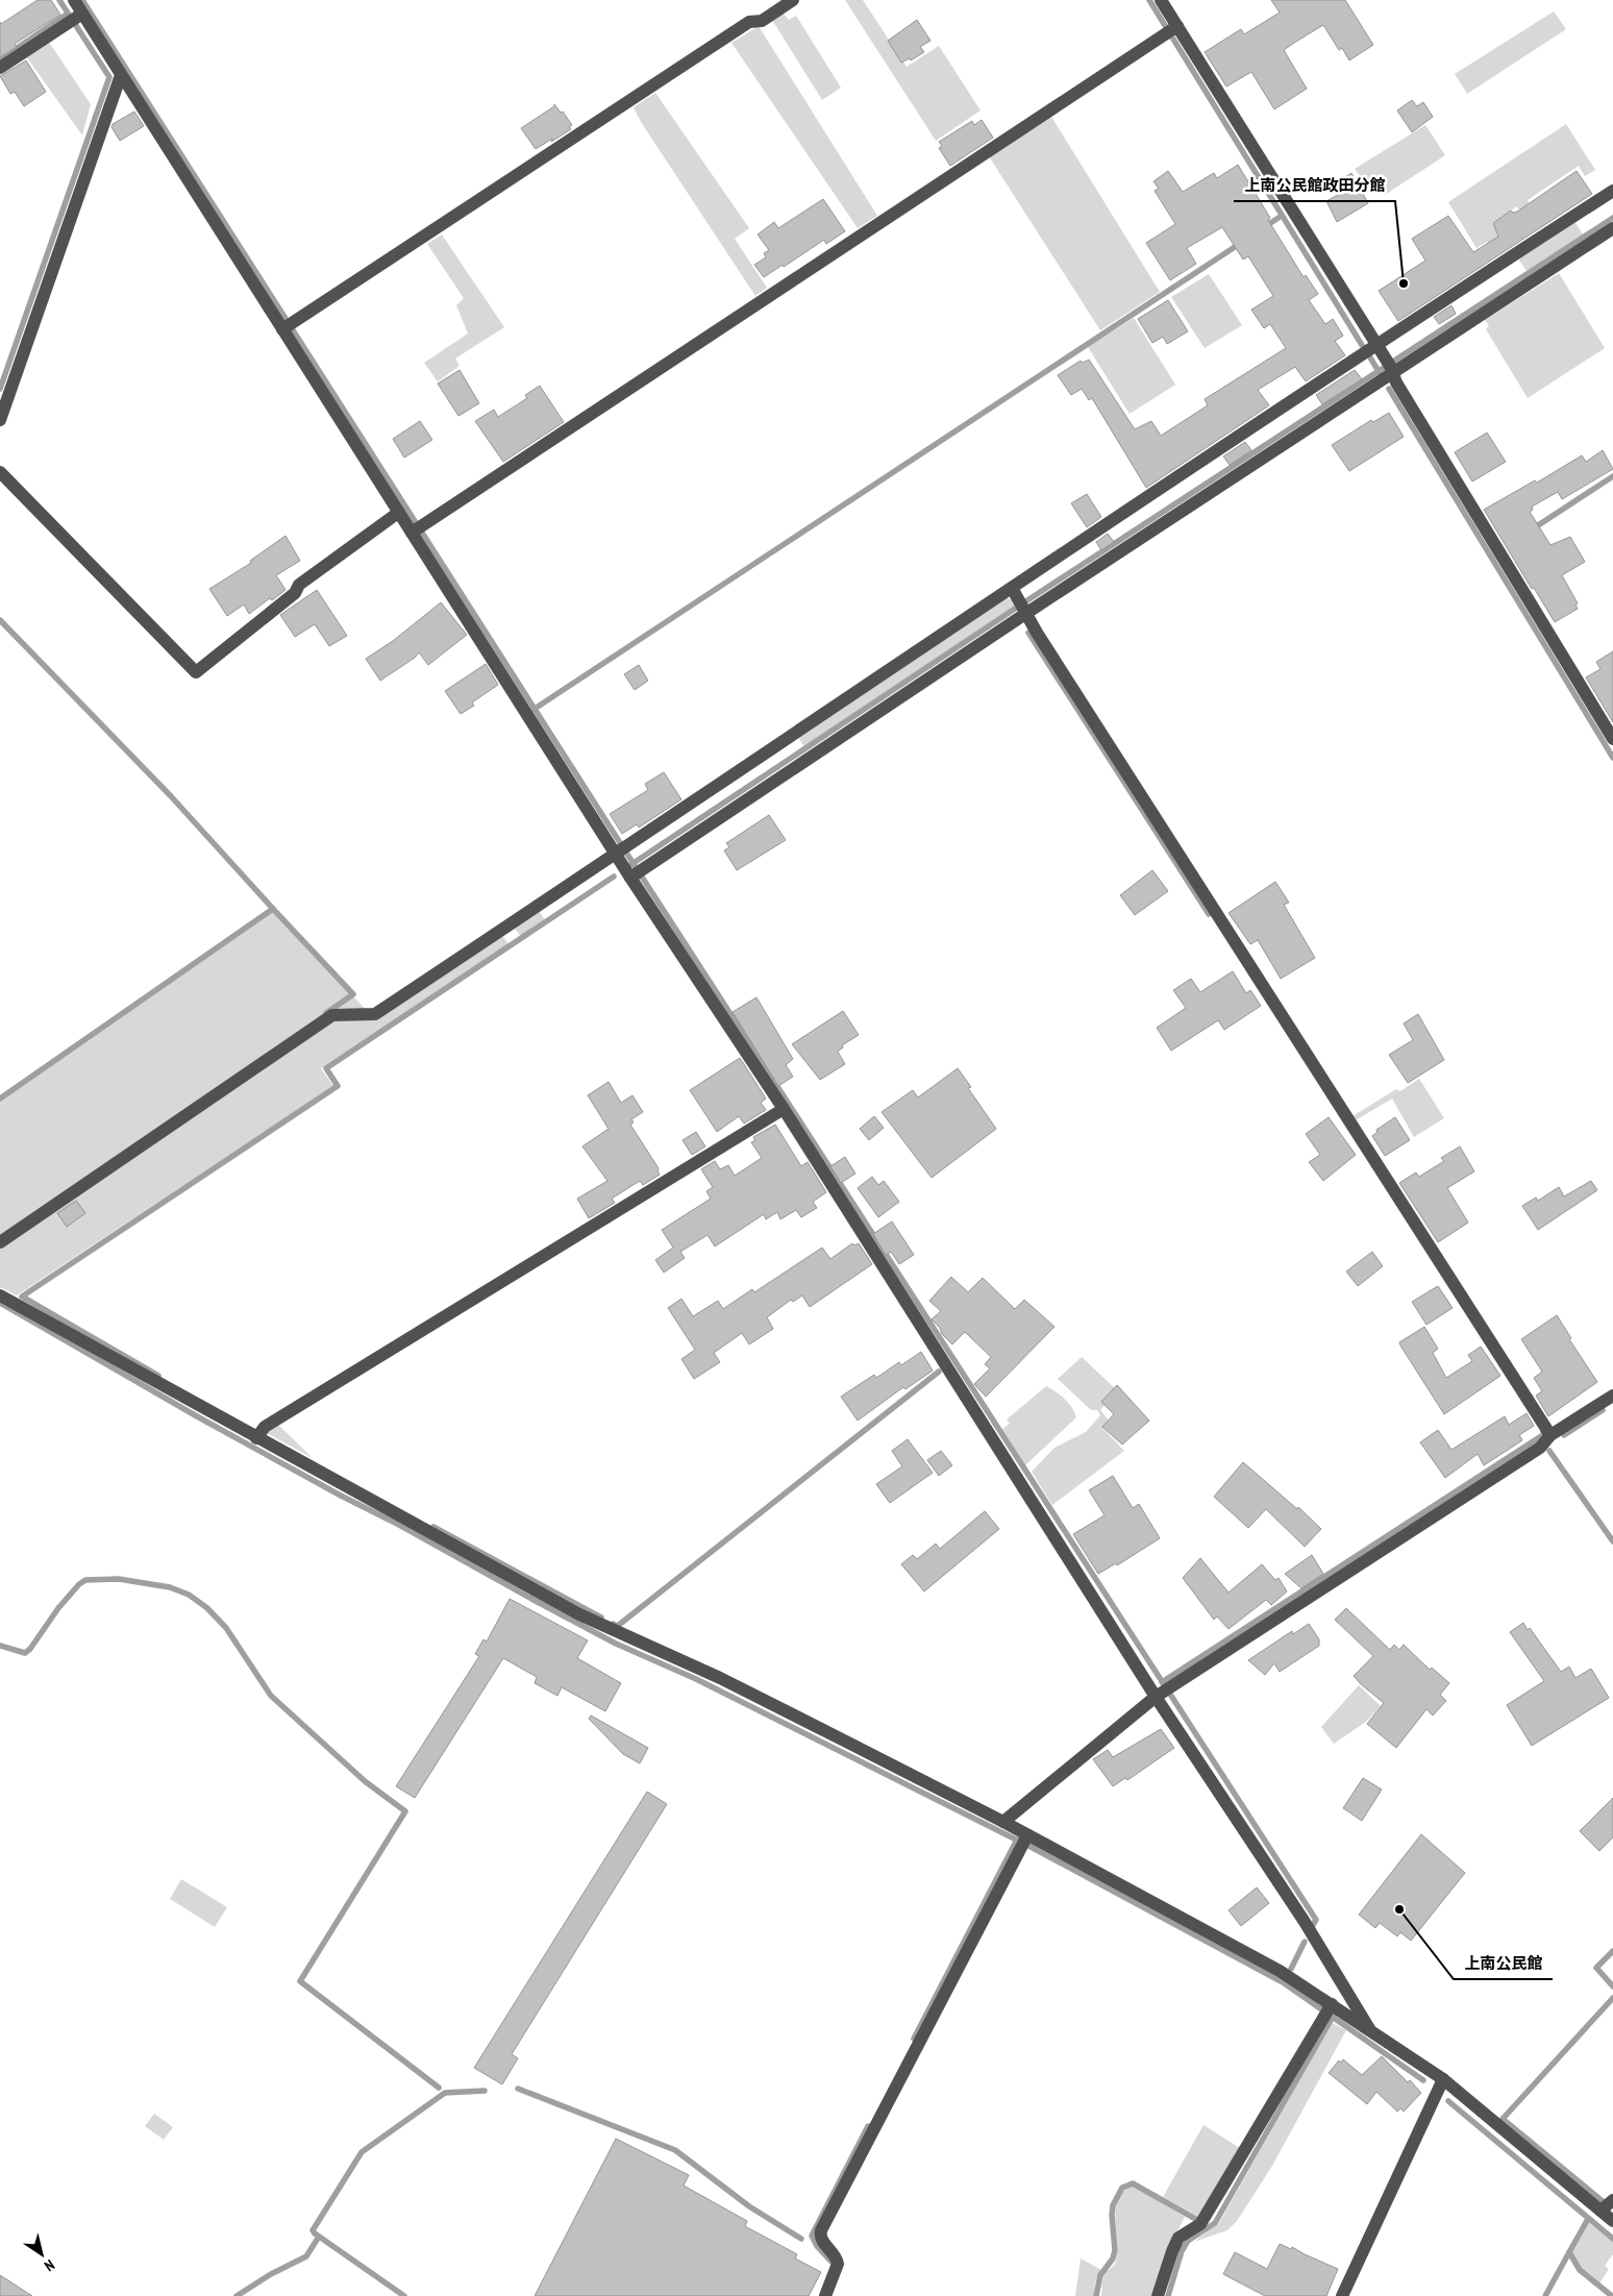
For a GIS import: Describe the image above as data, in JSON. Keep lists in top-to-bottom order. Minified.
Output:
{"places":["上南公民館政田分館","上南公民館"],"north":"bottom right"}
